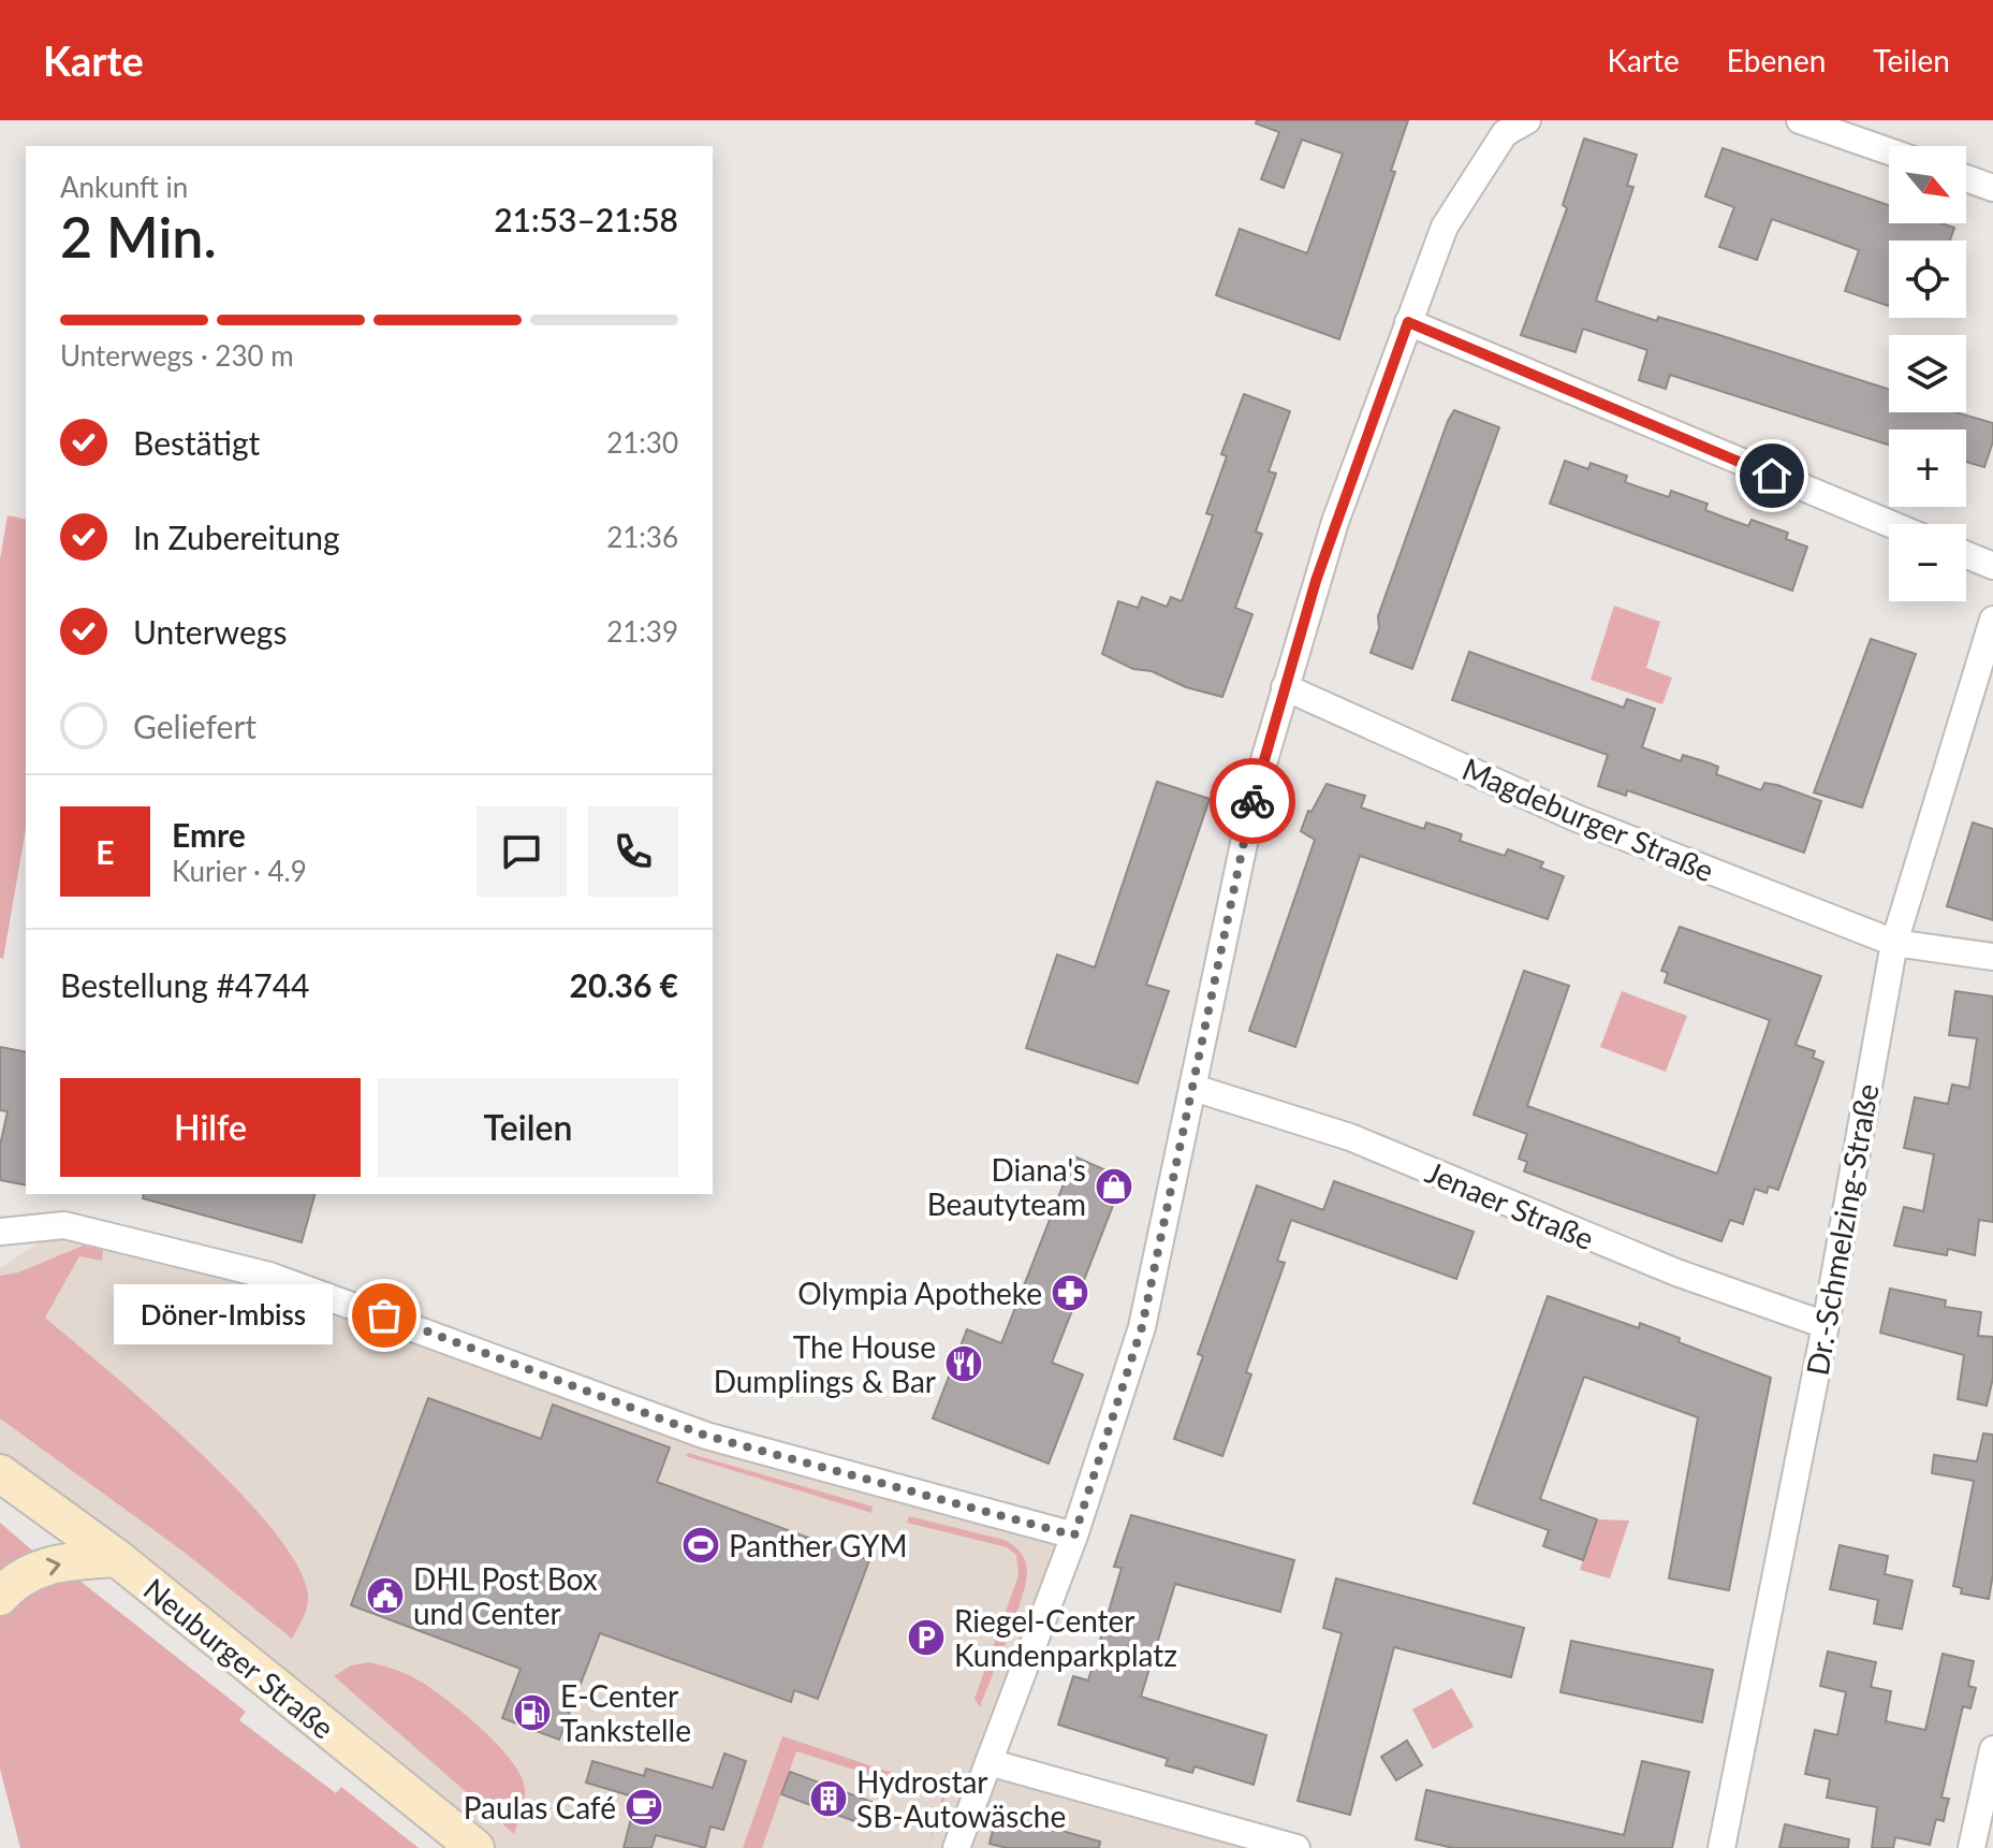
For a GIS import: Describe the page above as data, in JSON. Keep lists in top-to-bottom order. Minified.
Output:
{"streets":{"street":["Magdeburger Straße","Jenaer Straße","Dr.-Schmelzing-Straße","Neuburger Straße"]},"crossings":[["Magdeburger Straße","Dr.-Schmelzing-Straße"],["Jenaer Straße","Dr.-Schmelzing-Straße"]],"places":{"shop":["Diana's Beautyteam"],"pharmacy":["Olympia Apotheke"],"other":["Döner-Imbiss"],"restaurant":["The House Dumplings & Bar"],"sports":["Panther GYM"],"public building":["DHL Post Box und Center"],"parking":["Riegel-Center Kundenparkplatz"],"fuel station":["E-Center Tankstelle"],"building":["Hydrostar SB-Autowäsche"],"cafe":["Paulas Café"]},"north":"bottom right","page":{"header":"Karte","nav":["Karte","Ebenen","Teilen"],"map_buttons":["+","−"],"heading":["2 Min.","Ankunft in","21:53–21:58"],"panel":["Emre","Kurier · 4.9","Bestellung #4744","20.36 €"],"bar":"Unterwegs · 230 m","list":[["Bestätigt","21:30"],["In Zubereitung","21:36"],["Unterwegs","21:39"],"Geliefert"],"round":"E","buttons":["Hilfe","Teilen"],"bubble":"Döner-Imbiss"}}
